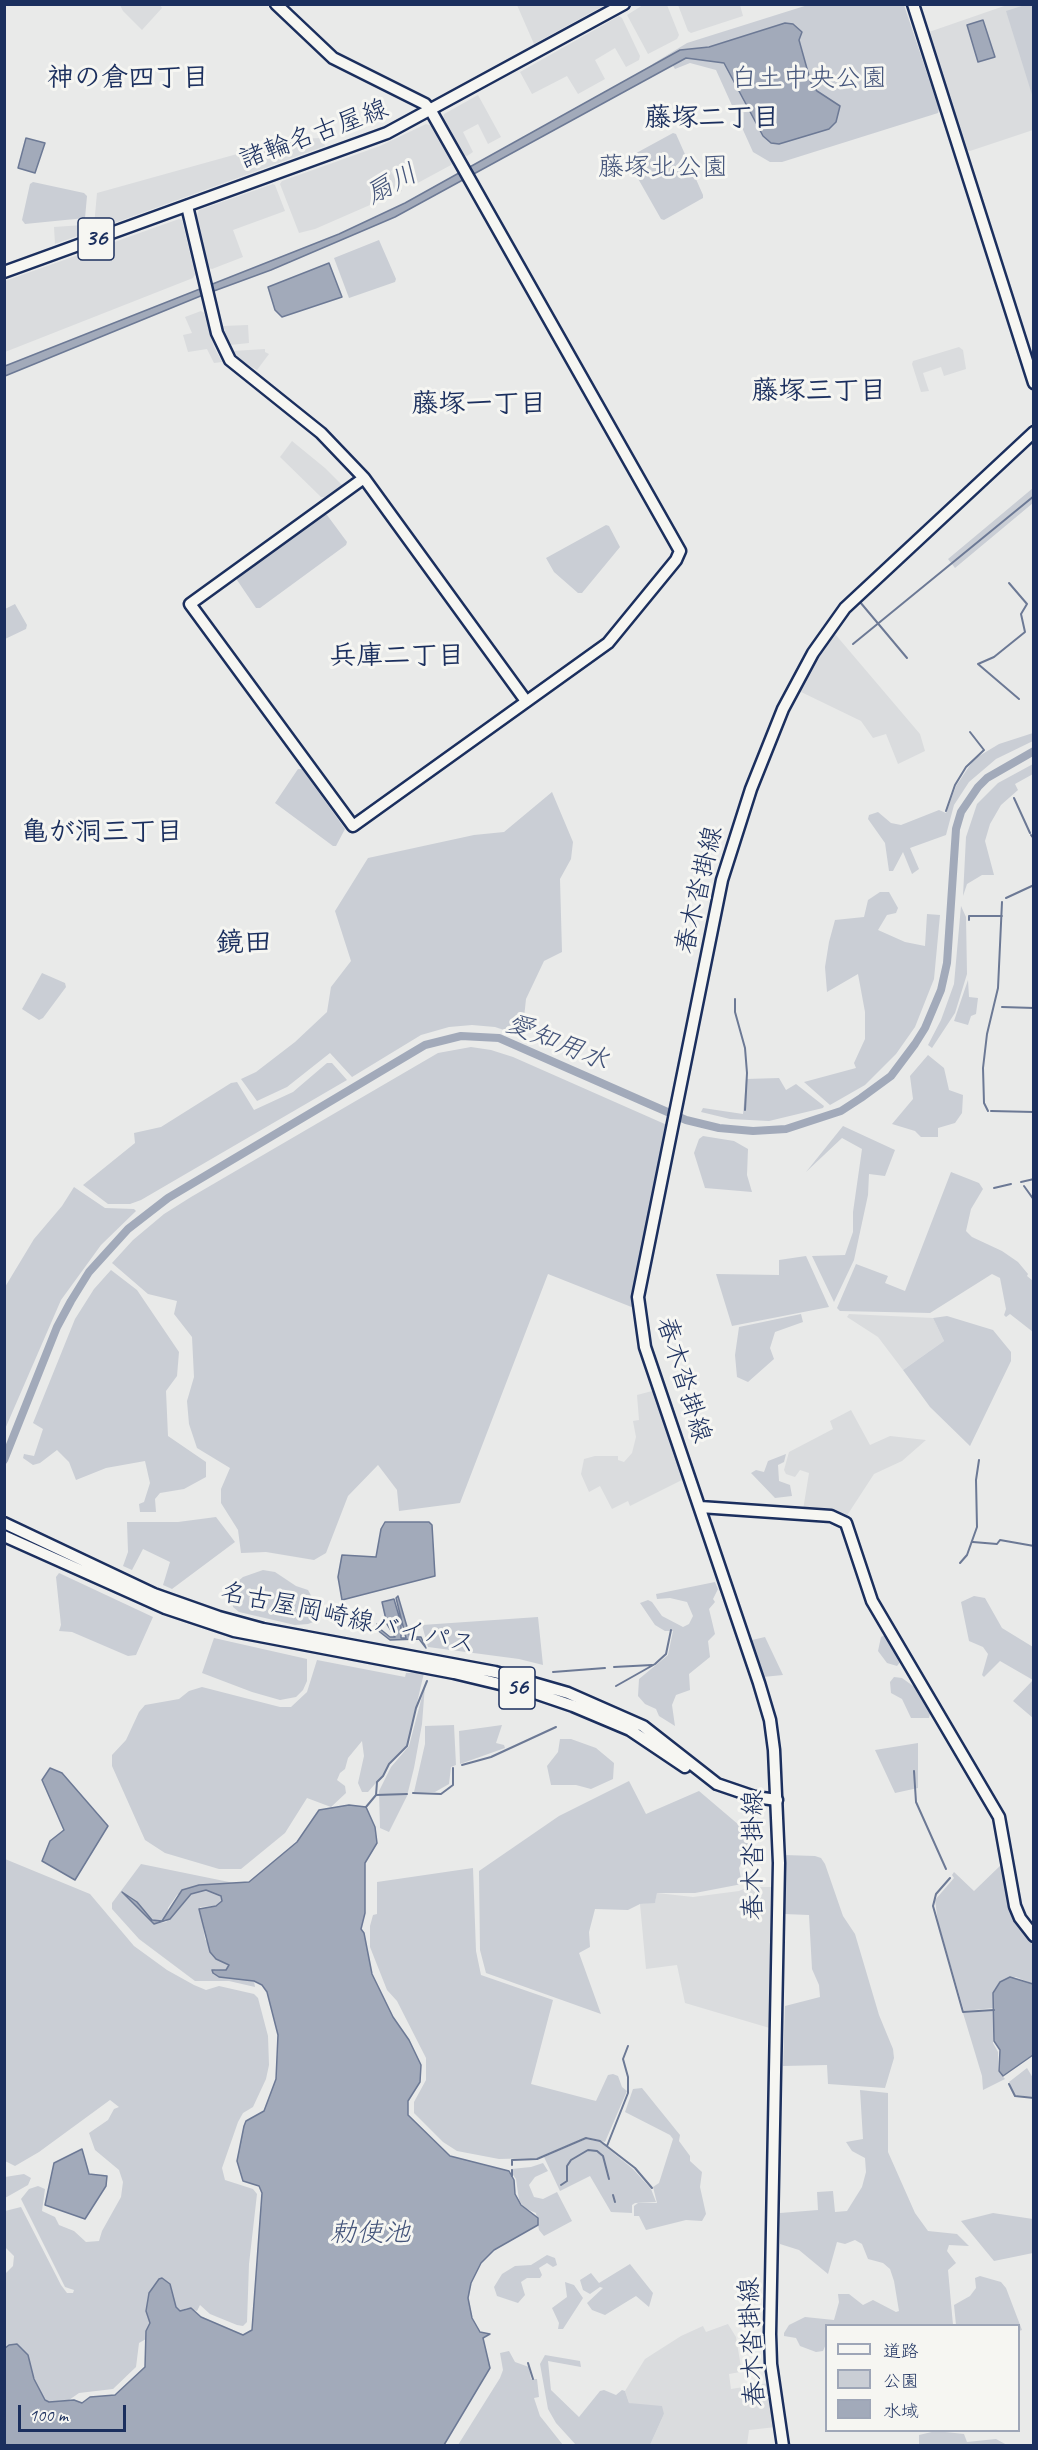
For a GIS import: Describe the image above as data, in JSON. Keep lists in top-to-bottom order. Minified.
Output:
{"streets":{"main road":["諸輪名古屋線","36","春木沓掛線","名古屋岡崎線バイパス","56"]},"crossings":[["春木沓掛線","名古屋岡崎線バイパス"]],"districts":["神の倉四丁目","藤塚二丁目","藤塚三丁目","藤塚一丁目","兵庫二丁目","亀が洞三丁目","鏡田"],"water":["扇川","愛知用水","勅使池"],"parks":["白土中央公園","藤塚北公園"],"legend":["道路","公園","水域"],"scale_bar":"100 m"}
